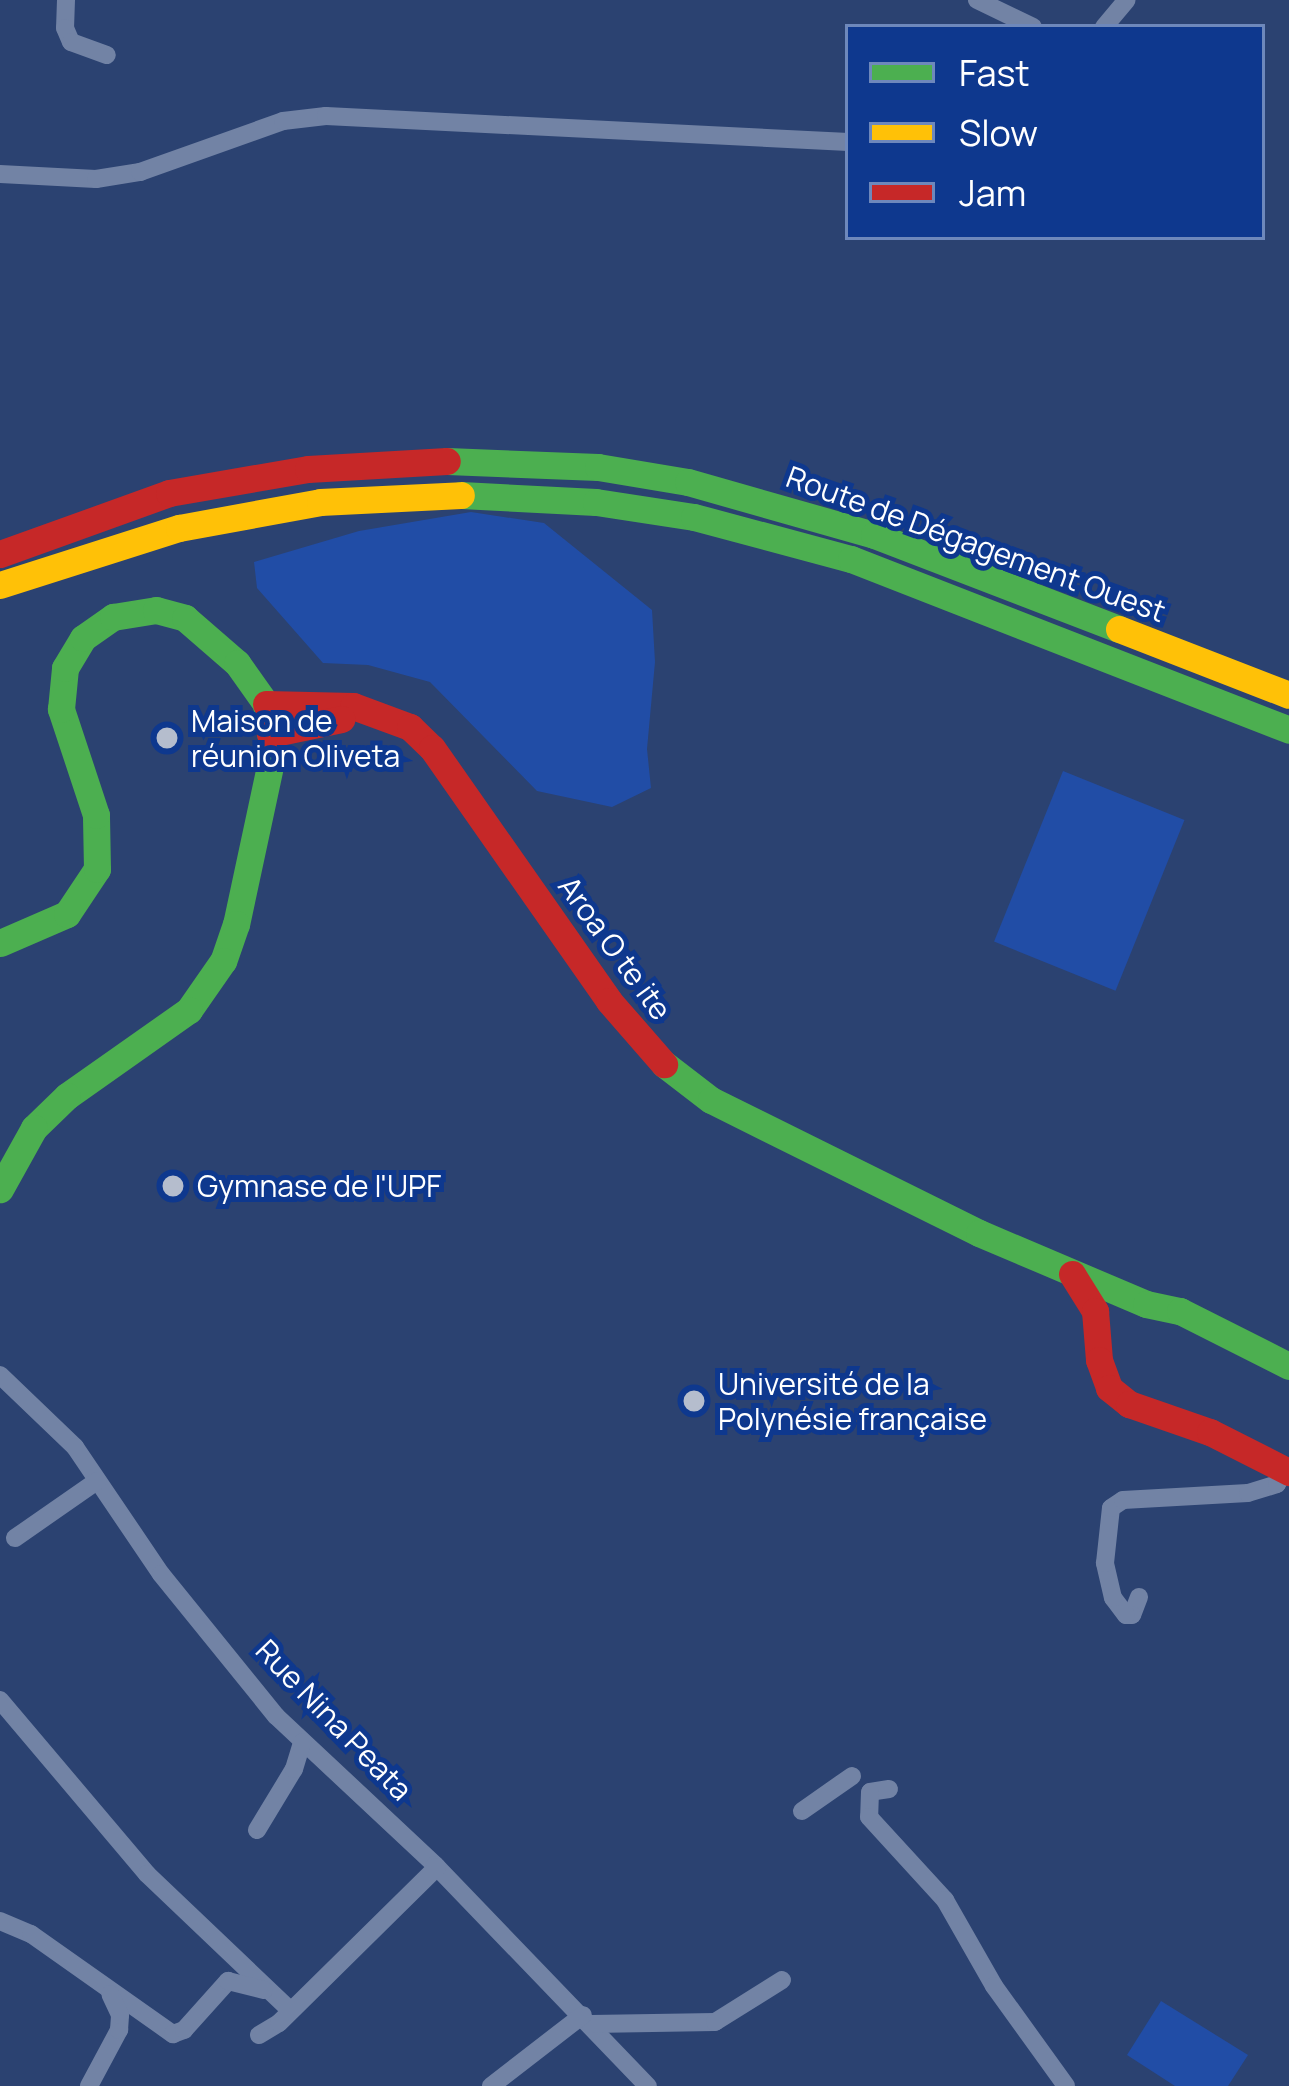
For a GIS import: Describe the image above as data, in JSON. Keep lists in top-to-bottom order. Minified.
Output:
{"streets":{"main road":["Route de Dégagement Ouest","Aroa O te ite"],"street":["Rue Nina Peata"]},"places":["Maison de réunion Oliveta","Gymnase de l'UPF","Université de la Polynésie française"],"legend":["Fast","Slow","Jam"]}
